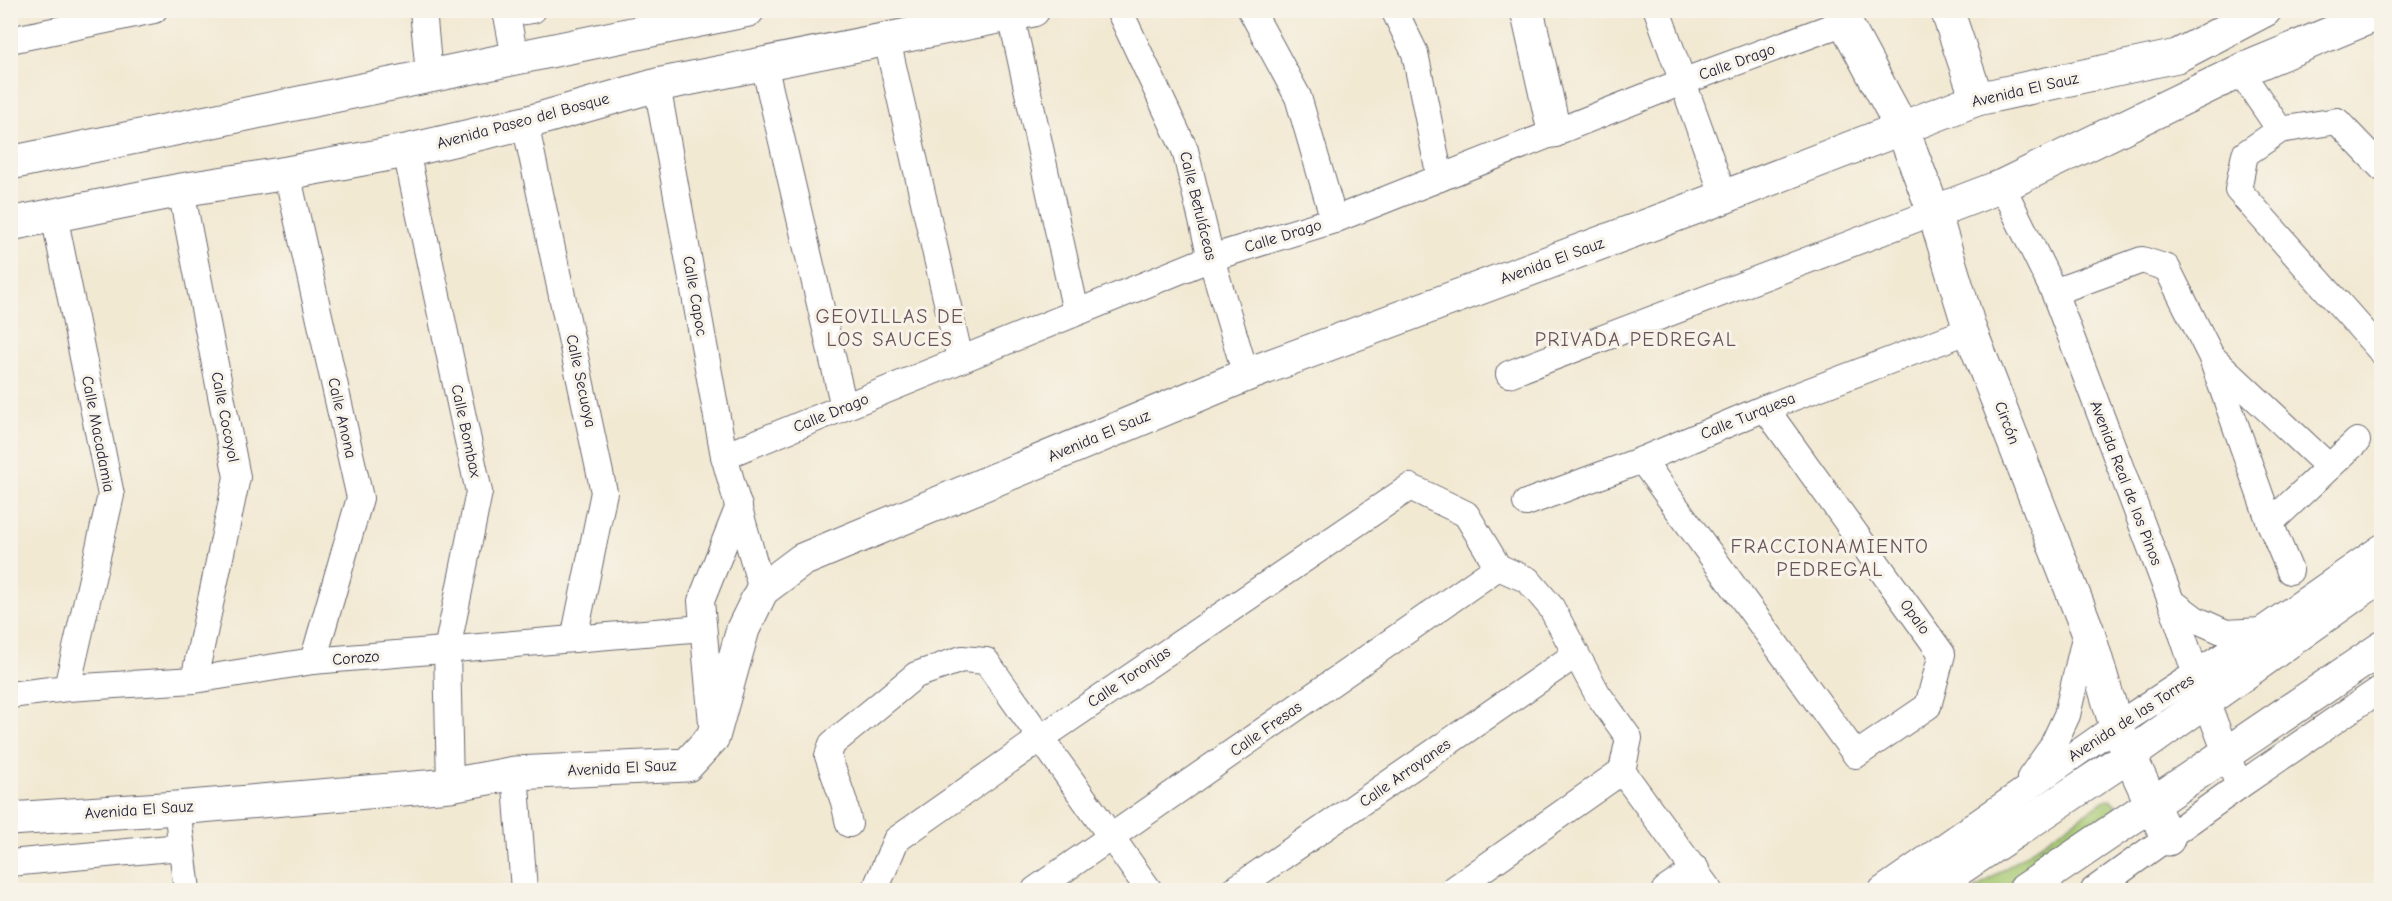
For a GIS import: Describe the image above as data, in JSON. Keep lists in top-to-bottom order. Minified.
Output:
{"streets":{"main road":["Avenida El Sauz","Avenida Paseo del Bosque","Circón","Avenida de las Torres"],"street":["Calle Drago","Calle Betuláceas","Calle Capoc","Calle Secuoya","Calle Turquesa","Calle Cocoyol","Calle Anona","Calle Bombax","Calle Macadamia","Avenida Real de los Pinos","Opalo","Corozo","Calle Toronjas","Calle Fresas","Calle Arrayanes"]},"crossings":[["Calle Drago","Calle Betuláceas"],["Calle Drago","Calle Capoc"],["Calle Drago","Circón"],["Avenida El Sauz","Calle Betuláceas"],["Avenida El Sauz","Calle Capoc"],["Avenida El Sauz","Circón"],["Avenida El Sauz","Calle Bombax"],["Avenida Paseo del Bosque","Calle Capoc"],["Avenida Paseo del Bosque","Calle Secuoya"],["Avenida Paseo del Bosque","Calle Cocoyol"],["Avenida Paseo del Bosque","Calle Anona"],["Avenida Paseo del Bosque","Calle Bombax"],["Avenida Paseo del Bosque","Calle Macadamia"],["Calle Secuoya","Corozo"],["Calle Turquesa","Circón"],["Calle Turquesa","Opalo"],["Calle Cocoyol","Corozo"],["Calle Anona","Corozo"],["Circón","Avenida de las Torres"],["Calle Bombax","Corozo"],["Calle Macadamia","Corozo"],["Avenida Real de los Pinos","Avenida de las Torres"],["Calle Toronjas","Calle Fresas"]],"districts":["GEOVILLAS DE LOS SAUCES","PRIVADA PEDREGAL","FRACCIONAMIENTO PEDREGAL"]}
